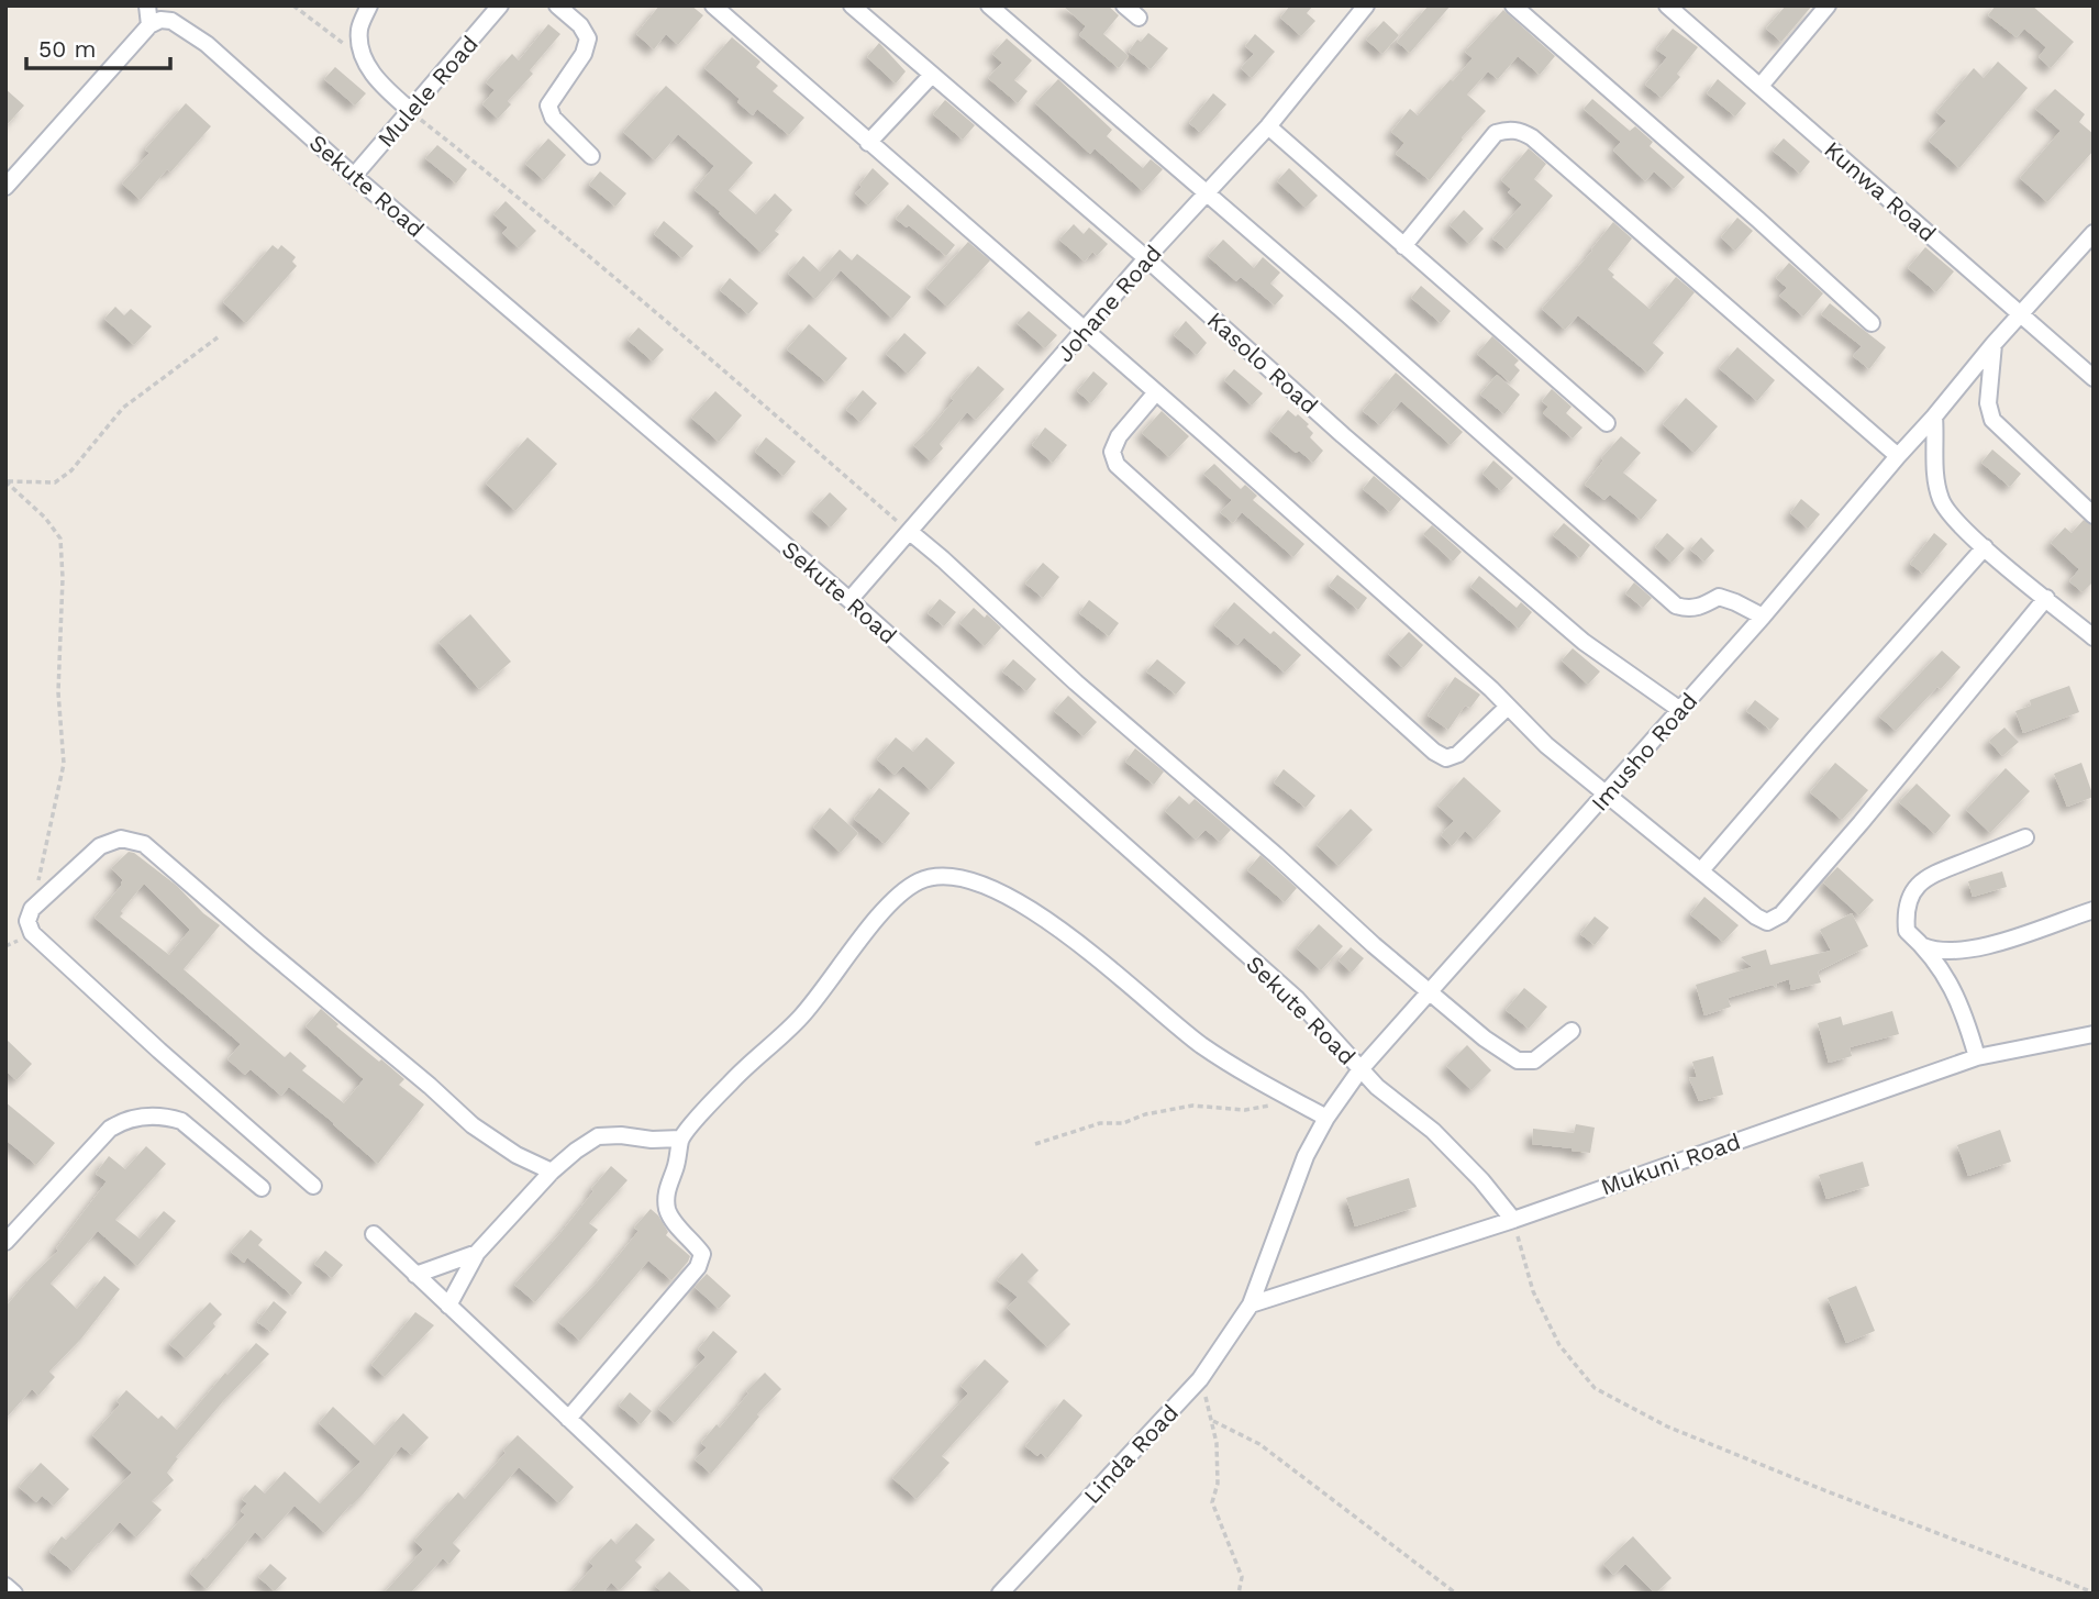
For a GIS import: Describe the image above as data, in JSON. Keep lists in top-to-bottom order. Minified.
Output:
{"streets":{"street":["Mulele Road","Sekute Road","Kunwa Road","Johane Road","Kasolo Road","Imusho Road","Mukuni Road","Linda Road"]},"crossings":[["Mulele Road","Sekute Road"],["Sekute Road","Johane Road"],["Sekute Road","Imusho Road"],["Sekute Road","Mukuni Road"],["Kunwa Road","Imusho Road"],["Johane Road","Kasolo Road"],["Kasolo Road","Imusho Road"],["Imusho Road","Mukuni Road"],["Imusho Road","Linda Road"],["Mukuni Road","Linda Road"]],"scale_bar":"50 m"}
